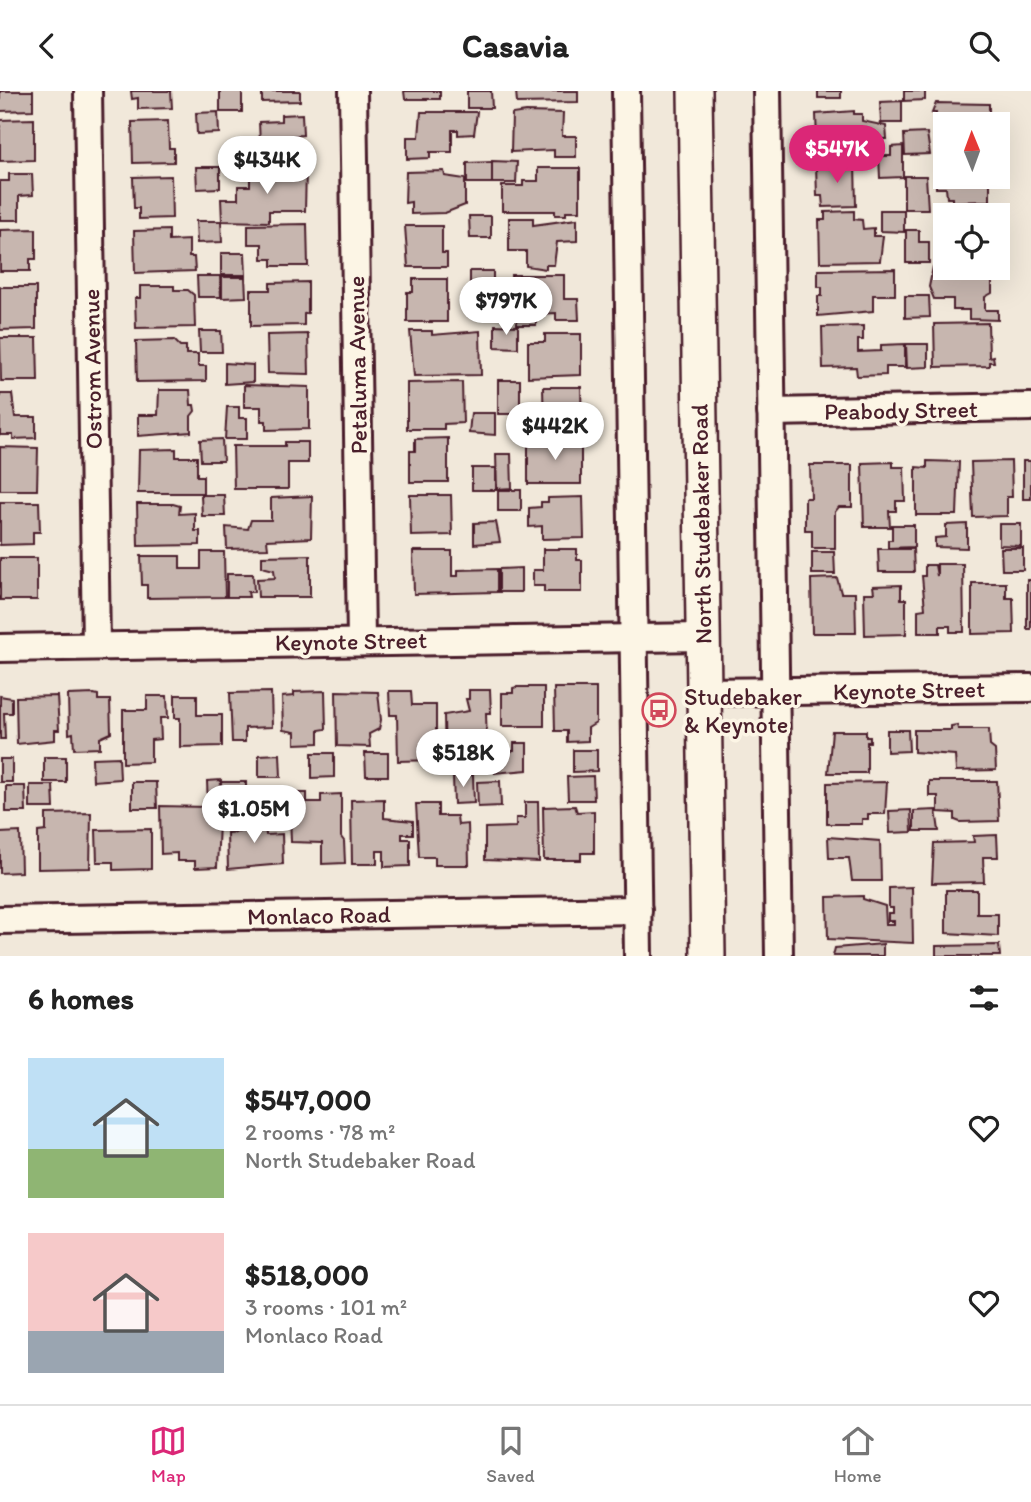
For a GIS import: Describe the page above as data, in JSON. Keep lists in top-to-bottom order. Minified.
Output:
{"streets":{"main road":["North Studebaker Road"],"street":["Petaluma Avenue","Ostrom Avenue","Peabody Street","Keynote Street","Monlaco Road"]},"crossings":[["Petaluma Avenue","Keynote Street"],["Ostrom Avenue","Keynote Street"],["North Studebaker Road","Keynote Street"]],"places":{"bus stop":["Studebaker & Keynote"]},"north":"top","page":{"header":"Casavia","price":["$547K","$434K","$797K","$442K","$518K","$1.05M"],"heading":"6 homes","list":[{"name":"$547,000","note":"2 rooms · 78 m² · North Studebaker Road"},{"name":"$518,000","note":"3 rooms · 101 m² · Monlaco Road"}],"tabs":["Map","Saved","Home"]}}
